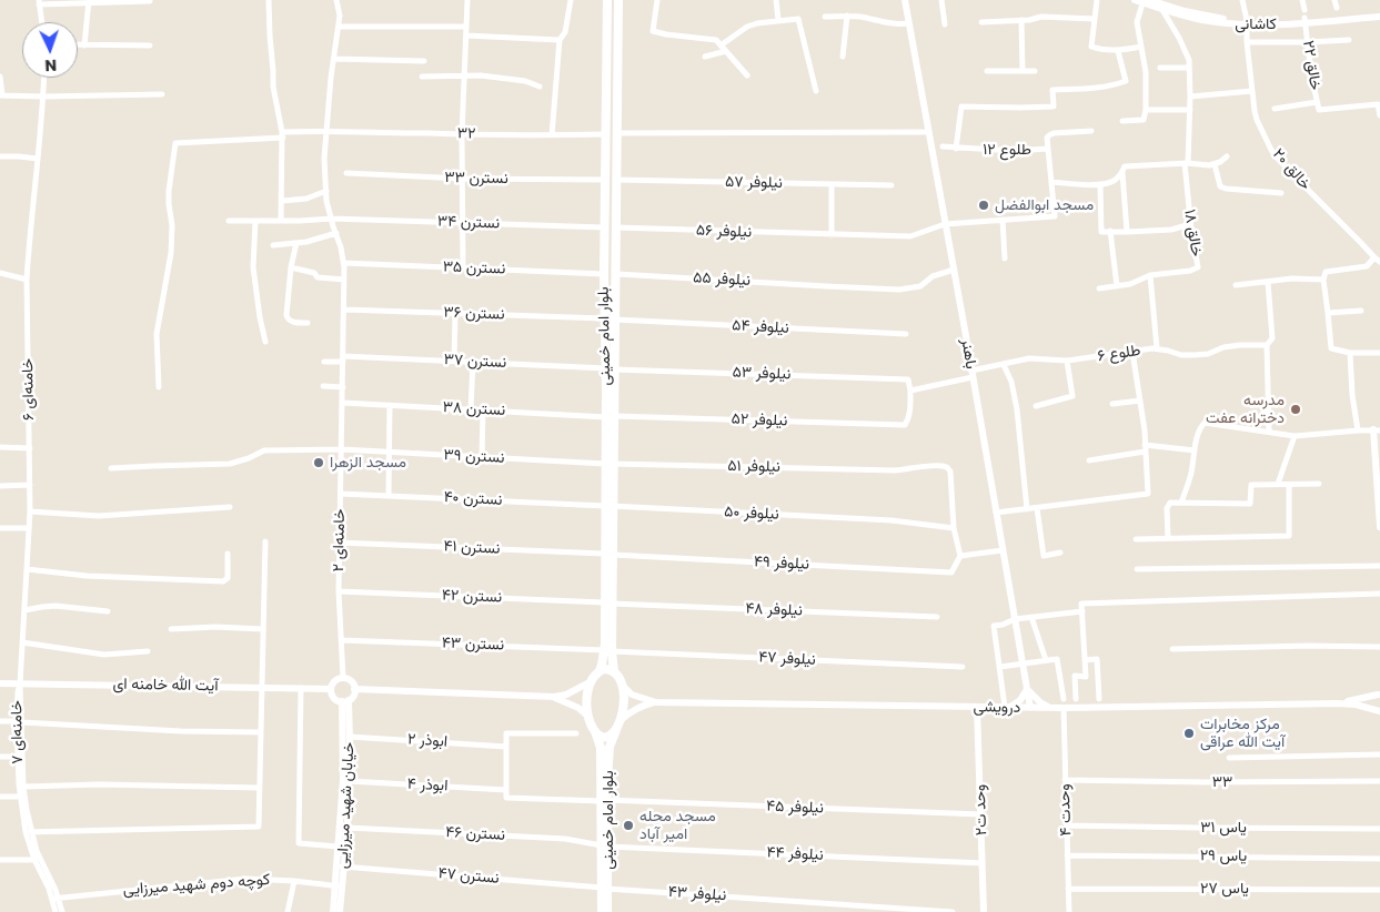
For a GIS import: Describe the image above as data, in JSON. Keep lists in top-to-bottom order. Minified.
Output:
{"streets":{"main road":["بلوار امام خمینی"],"street":["کاشانی","خالق ۲۲","۳۲","طلوع ۱۲","خالق ۲۰","نسترن ۳۳","نیلوفر ۵۷","نسترن ۳۴","نیلوفر ۵۶","خالق ۱۸","نسترن ۳۵","نیلوفر ۵۵","نسترن ۳۶","نیلوفر ۵۴","باهنر","طلوع ۶","نسترن ۳۷","نیلوفر ۵۳","خامنه‌ای ۶","نسترن ۳۸","نیلوفر ۵۲","نسترن ۳۹","نیلوفر ۵۱","نسترن ۴۰","نیلوفر ۵۰","خامنه‌ای ۲","نسترن ۴۱","نیلوفر ۴۹","نسترن ۴۲","نیلوفر ۴۸","نسترن ۴۳","نیلوفر ۴۷","آیت الله خامنه ای","درویشی","خامنه‌ای ۷","ابوذر ۲","۳۳","ابوذر ۴","خیابان شهید میرزایی","نیلوفر ۴۵","وحد ت۲","وحدت ۴","یاس ۳۱","نسترن ۴۶","نیلوفر ۴۴","یاس ۲۹","نسترن ۴۷","کوچه دوم شهید میرزایی","یاس ۲۷","نیلوفر ۴۳"]},"crossings":[["کاشانی","خالق ۲۲"],["کاشانی","خالق ۲۰"],["کاشانی","خالق ۱۸"],["۳۲","بلوار امام خمینی"],["۳۲","خامنه‌ای ۲"],["نسترن ۳۳","بلوار امام خمینی"],["نیلوفر ۵۷","بلوار امام خمینی"],["نسترن ۳۴","بلوار امام خمینی"],["نسترن ۳۴","خامنه‌ای ۲"],["نیلوفر ۵۶","بلوار امام خمینی"],["نیلوفر ۵۶","باهنر"],["نسترن ۳۵","بلوار امام خمینی"],["نسترن ۳۵","خامنه‌ای ۲"],["نیلوفر ۵۵","بلوار امام خمینی"],["نیلوفر ۵۵","باهنر"],["نسترن ۳۶","بلوار امام خمینی"],["نسترن ۳۶","خامنه‌ای ۲"],["نیلوفر ۵۴","بلوار امام خمینی"],["بلوار امام خمینی","نسترن ۳۷"],["بلوار امام خمینی","نیلوفر ۵۳"],["بلوار امام خمینی","نسترن ۳۸"],["بلوار امام خمینی","نیلوفر ۵۲"],["بلوار امام خمینی","نسترن ۳۹"],["بلوار امام خمینی","نیلوفر ۵۱"],["بلوار امام خمینی","نسترن ۴۰"],["بلوار امام خمینی","نیلوفر ۵۰"],["بلوار امام خمینی","نسترن ۴۱"],["بلوار امام خمینی","نیلوفر ۴۹"],["بلوار امام خمینی","نسترن ۴۲"],["بلوار امام خمینی","نیلوفر ۴۸"],["بلوار امام خمینی","نسترن ۴۳"],["بلوار امام خمینی","نیلوفر ۴۷"],["بلوار امام خمینی","نیلوفر ۴۵"],["بلوار امام خمینی","نسترن ۴۶"],["بلوار امام خمینی","نیلوفر ۴۴"],["بلوار امام خمینی","نسترن ۴۷"],["بلوار امام خمینی","نیلوفر ۴۳"],["باهنر","طلوع ۶"],["باهنر","درویشی"],["طلوع ۶","نیلوفر ۵۳"],["طلوع ۶","نیلوفر ۵۲"],["نسترن ۳۷","نیلوفر ۵۳"],["نسترن ۳۷","خامنه‌ای ۲"],["نیلوفر ۵۳","نیلوفر ۵۲"],["خامنه‌ای ۶","آیت الله خامنه ای"],["خامنه‌ای ۶","خامنه‌ای ۷"],["نسترن ۳۸","نیلوفر ۵۲"],["نسترن ۳۸","خامنه‌ای ۲"],["نسترن ۳۹","نیلوفر ۵۱"],["نسترن ۳۹","خامنه‌ای ۲"],["نیلوفر ۵۱","نیلوفر ۵۰"],["نسترن ۴۰","نیلوفر ۵۰"],["نسترن ۴۰","خامنه‌ای ۲"],["خامنه‌ای ۲","نسترن ۴۱"],["خامنه‌ای ۲","نسترن ۴۲"],["خامنه‌ای ۲","نسترن ۴۳"],["خامنه‌ای ۲","آیت الله خامنه ای"],["خامنه‌ای ۲","خیابان شهید میرزایی"],["نسترن ۴۱","نیلوفر ۴۹"],["نسترن ۴۲","نیلوفر ۴۸"],["نسترن ۴۳","نیلوفر ۴۷"],["آیت الله خامنه ای","خامنه‌ای ۷"],["آیت الله خامنه ای","خیابان شهید میرزایی"],["درویشی","وحد ت۲"],["درویشی","وحدت ۴"],["خامنه‌ای ۷","کوچه دوم شهید میرزایی"],["ابوذر ۲","خیابان شهید میرزایی"],["۳۳","وحدت ۴"],["ابوذر ۴","خیابان شهید میرزایی"],["ابوذر ۴","نیلوفر ۴۵"],["خیابان شهید میرزایی","نسترن ۴۶"],["خیابان شهید میرزایی","نسترن ۴۷"],["خیابان شهید میرزایی","کوچه دوم شهید میرزایی"],["نیلوفر ۴۵","وحد ت۲"],["وحد ت۲","نیلوفر ۴۴"],["وحدت ۴","یاس ۳۱"],["وحدت ۴","یاس ۲۹"],["وحدت ۴","یاس ۲۷"],["نسترن ۴۶","نیلوفر ۴۴"],["نسترن ۴۷","نیلوفر ۴۳"]],"places":["مسجد ابوالفضل","مدرسه دخترانه عفت","مسجد الزهرا","مرکز مخابرات آیت الله عراقی","مسجد محله امیر آباد"],"north":"bottom"}
